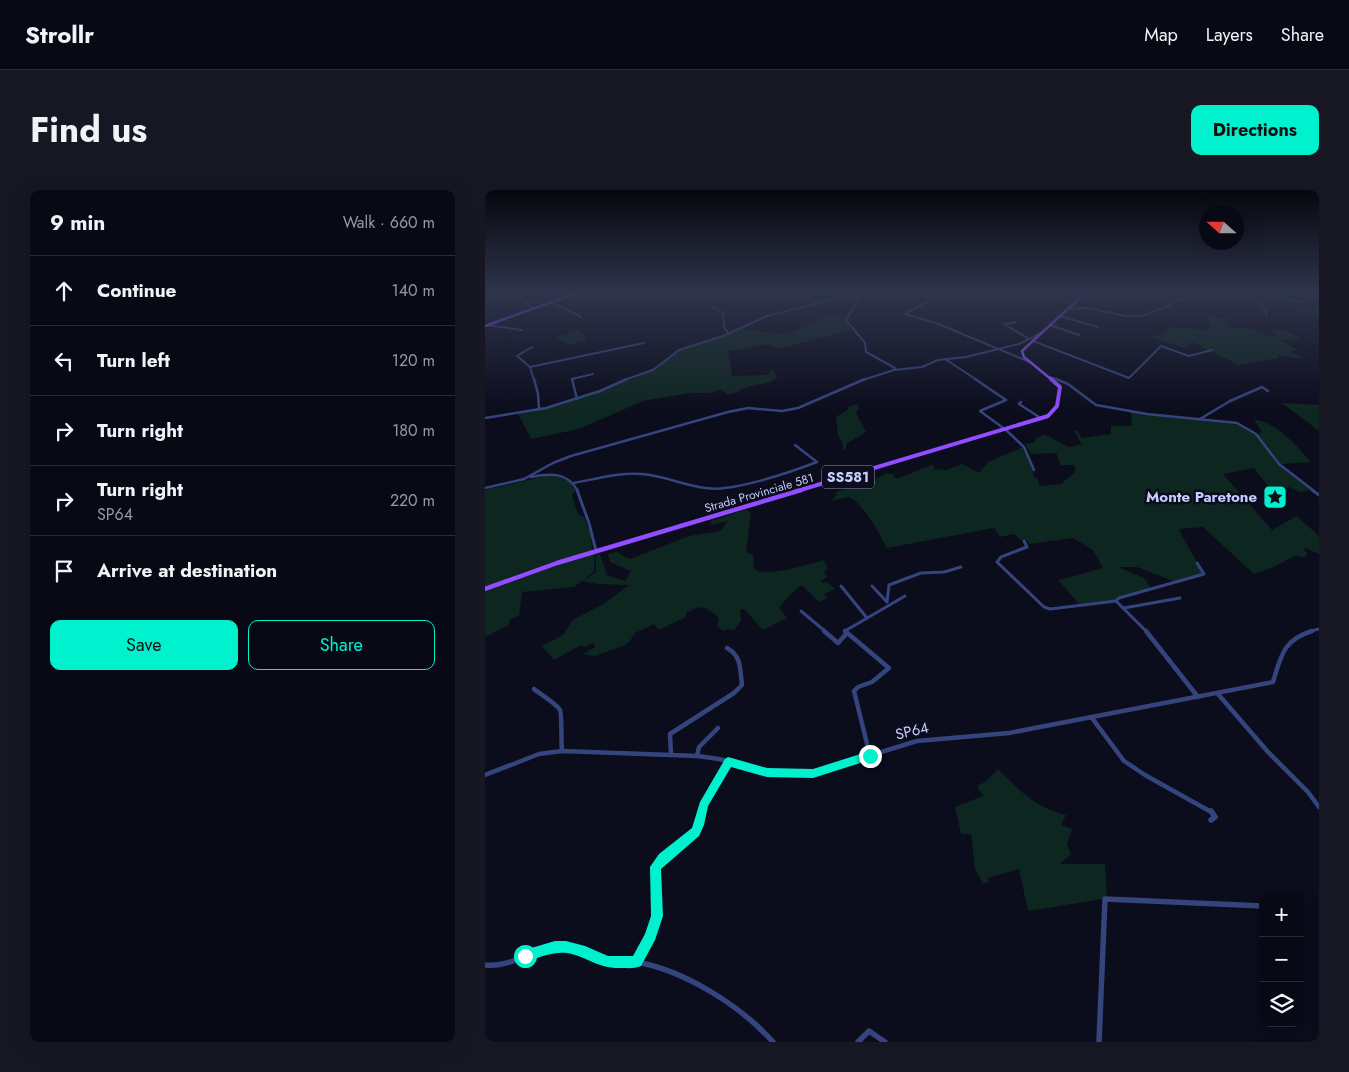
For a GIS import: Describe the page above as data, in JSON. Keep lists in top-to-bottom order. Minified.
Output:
{"streets":{"main road":["SS581","Strada Provinciale 581"],"street":["SP64"]},"places":{"place":["Monte Paretone"]},"north":"left","page":{"header":"Strollr","nav":["Map","Layers","Share"],"title":"Find us","buttons":["Directions",["Save","Share"]],"heading":["9 min","Walk · 660 m"],"list":[["Continue","140 m"],["Turn left","120 m"],["Turn right","180 m"],["Turn right","SP64","220 m"],"Arrive at destination"],"map_buttons":["+","−"]}}
